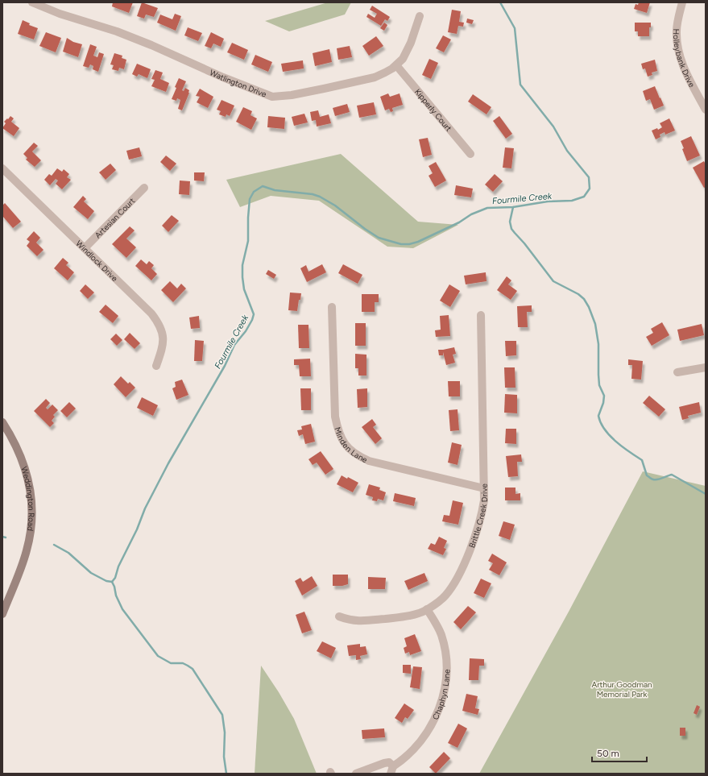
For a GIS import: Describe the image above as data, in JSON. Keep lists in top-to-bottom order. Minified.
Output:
{"streets":{"main road":["Weddington Road"],"street":["Holleybank Drive","Watlington Drive","Kipperly Court","Artesian Court","Windlock Drive","Minden Lane","Brittle Creek Drive","Chaphyn Lane"]},"crossings":[["Watlington Drive","Kipperly Court"],["Artesian Court","Windlock Drive"],["Minden Lane","Brittle Creek Drive"],["Brittle Creek Drive","Chaphyn Lane"]],"water":["Fourmile Creek"],"parks":["Arthur Goodman Memorial Park"],"scale_bar":"50 m"}
